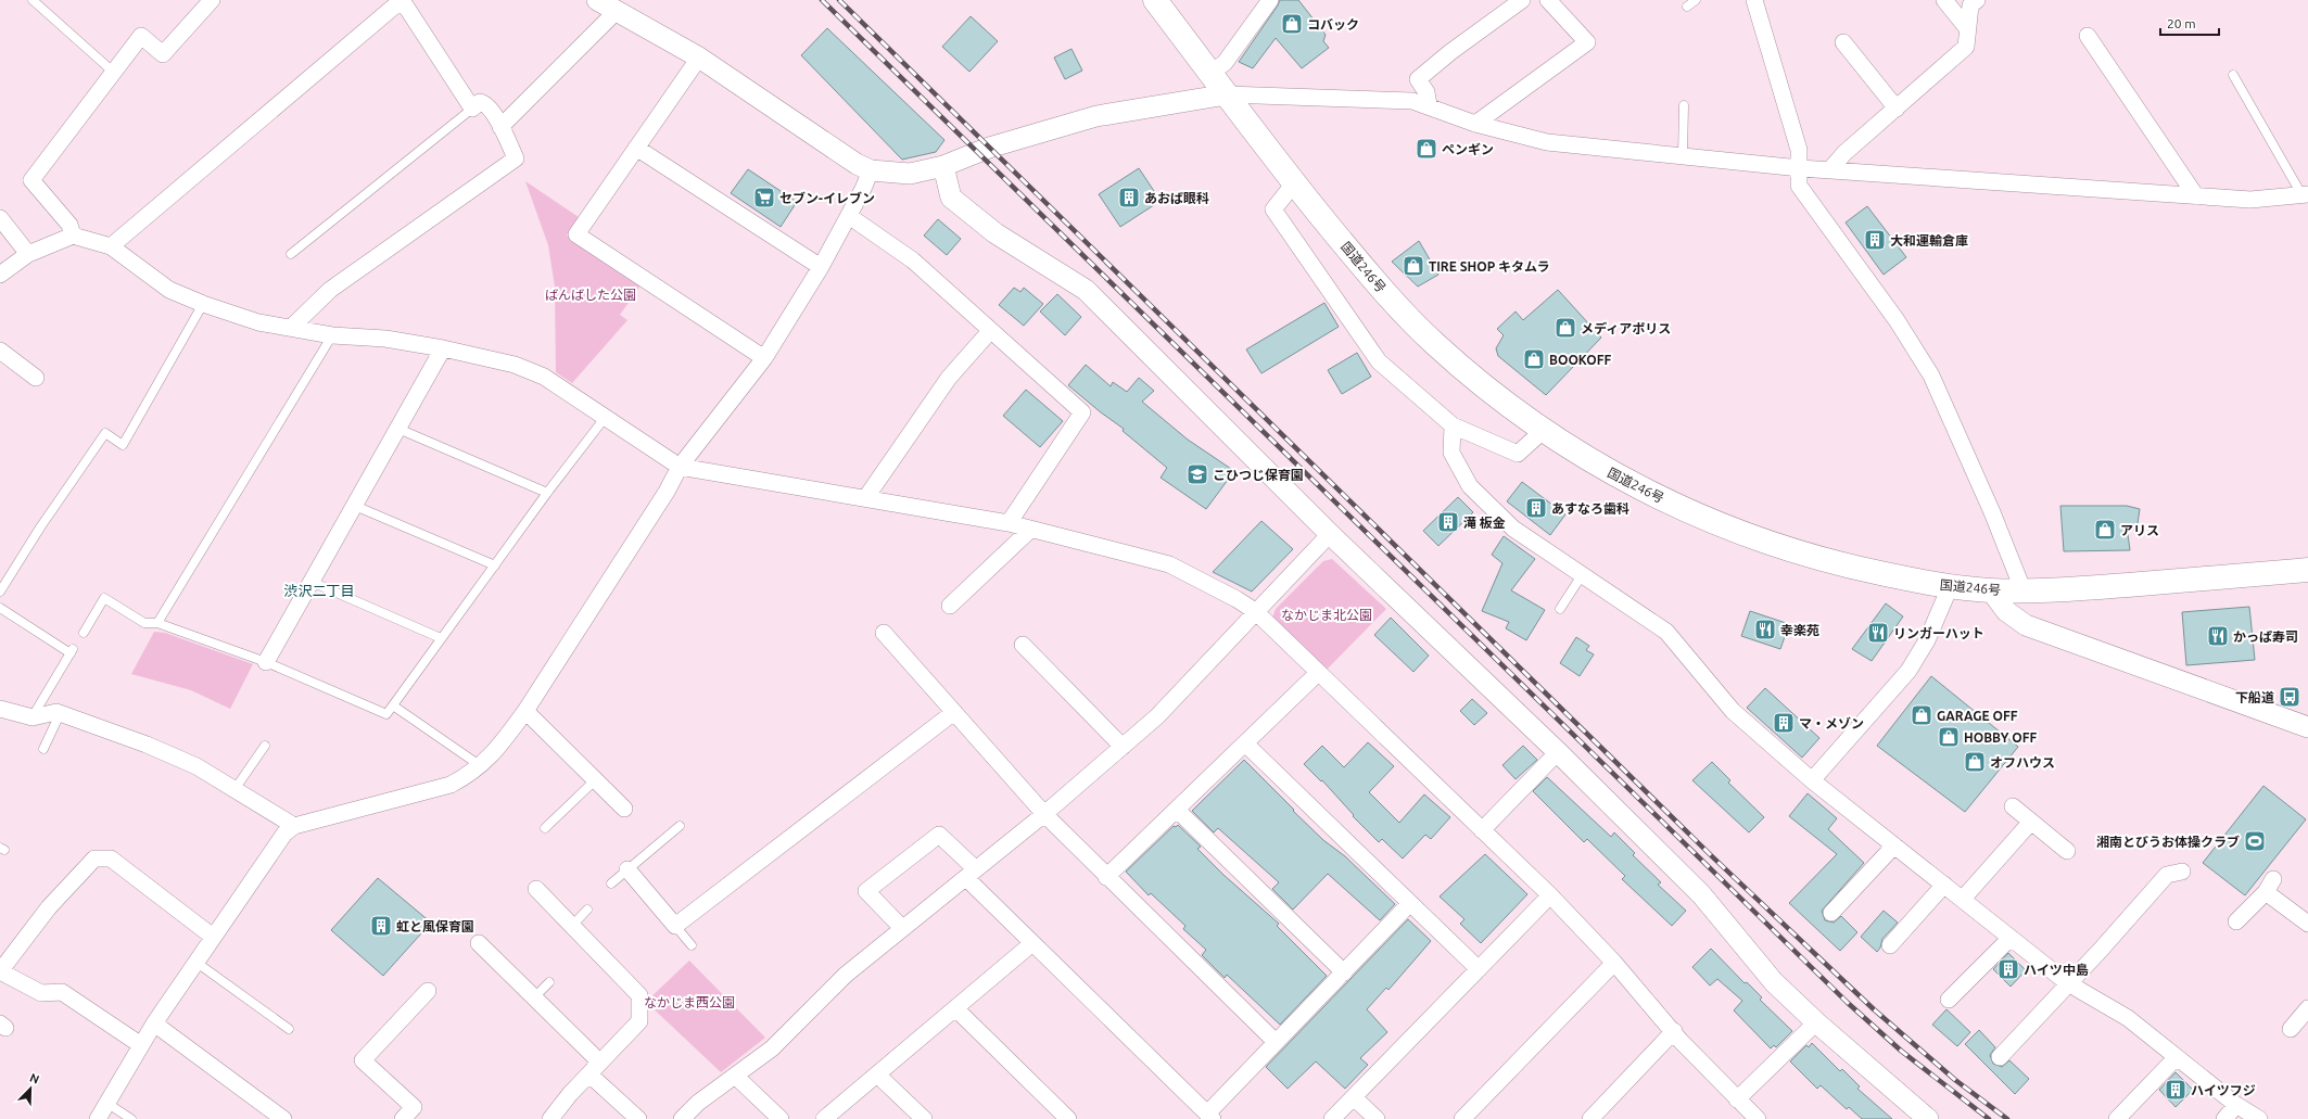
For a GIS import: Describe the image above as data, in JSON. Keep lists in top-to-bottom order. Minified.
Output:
{"streets":{"highway":["国道246号"]},"districts":["渋沢二丁目"],"parks":["ばんばした公園","なかじま北公園","なかじま西公園"],"places":{"shop":["コバック","ペンギン","TIRE SHOP キタムラ","メディアポリス","BOOKOFF","アリス","GARAGE OFF","HOBBY OFF","オフハウス"],"supermarket":["セブン-イレブン"],"building":["あおば眼科","大和運輸倉庫","あすなろ歯科","滝 板金","マ・メゾン","虹と風保育園","ハイツ中島","ハイツフジ"],"school or university":["こひつじ保育園"],"restaurant":["幸楽苑","リンガーハット","かっぱ寿司"],"bus stop":["下船道"],"sports":["湘南とびうお体操クラブ"]},"scale_bar":"20 m","north":"top right"}
